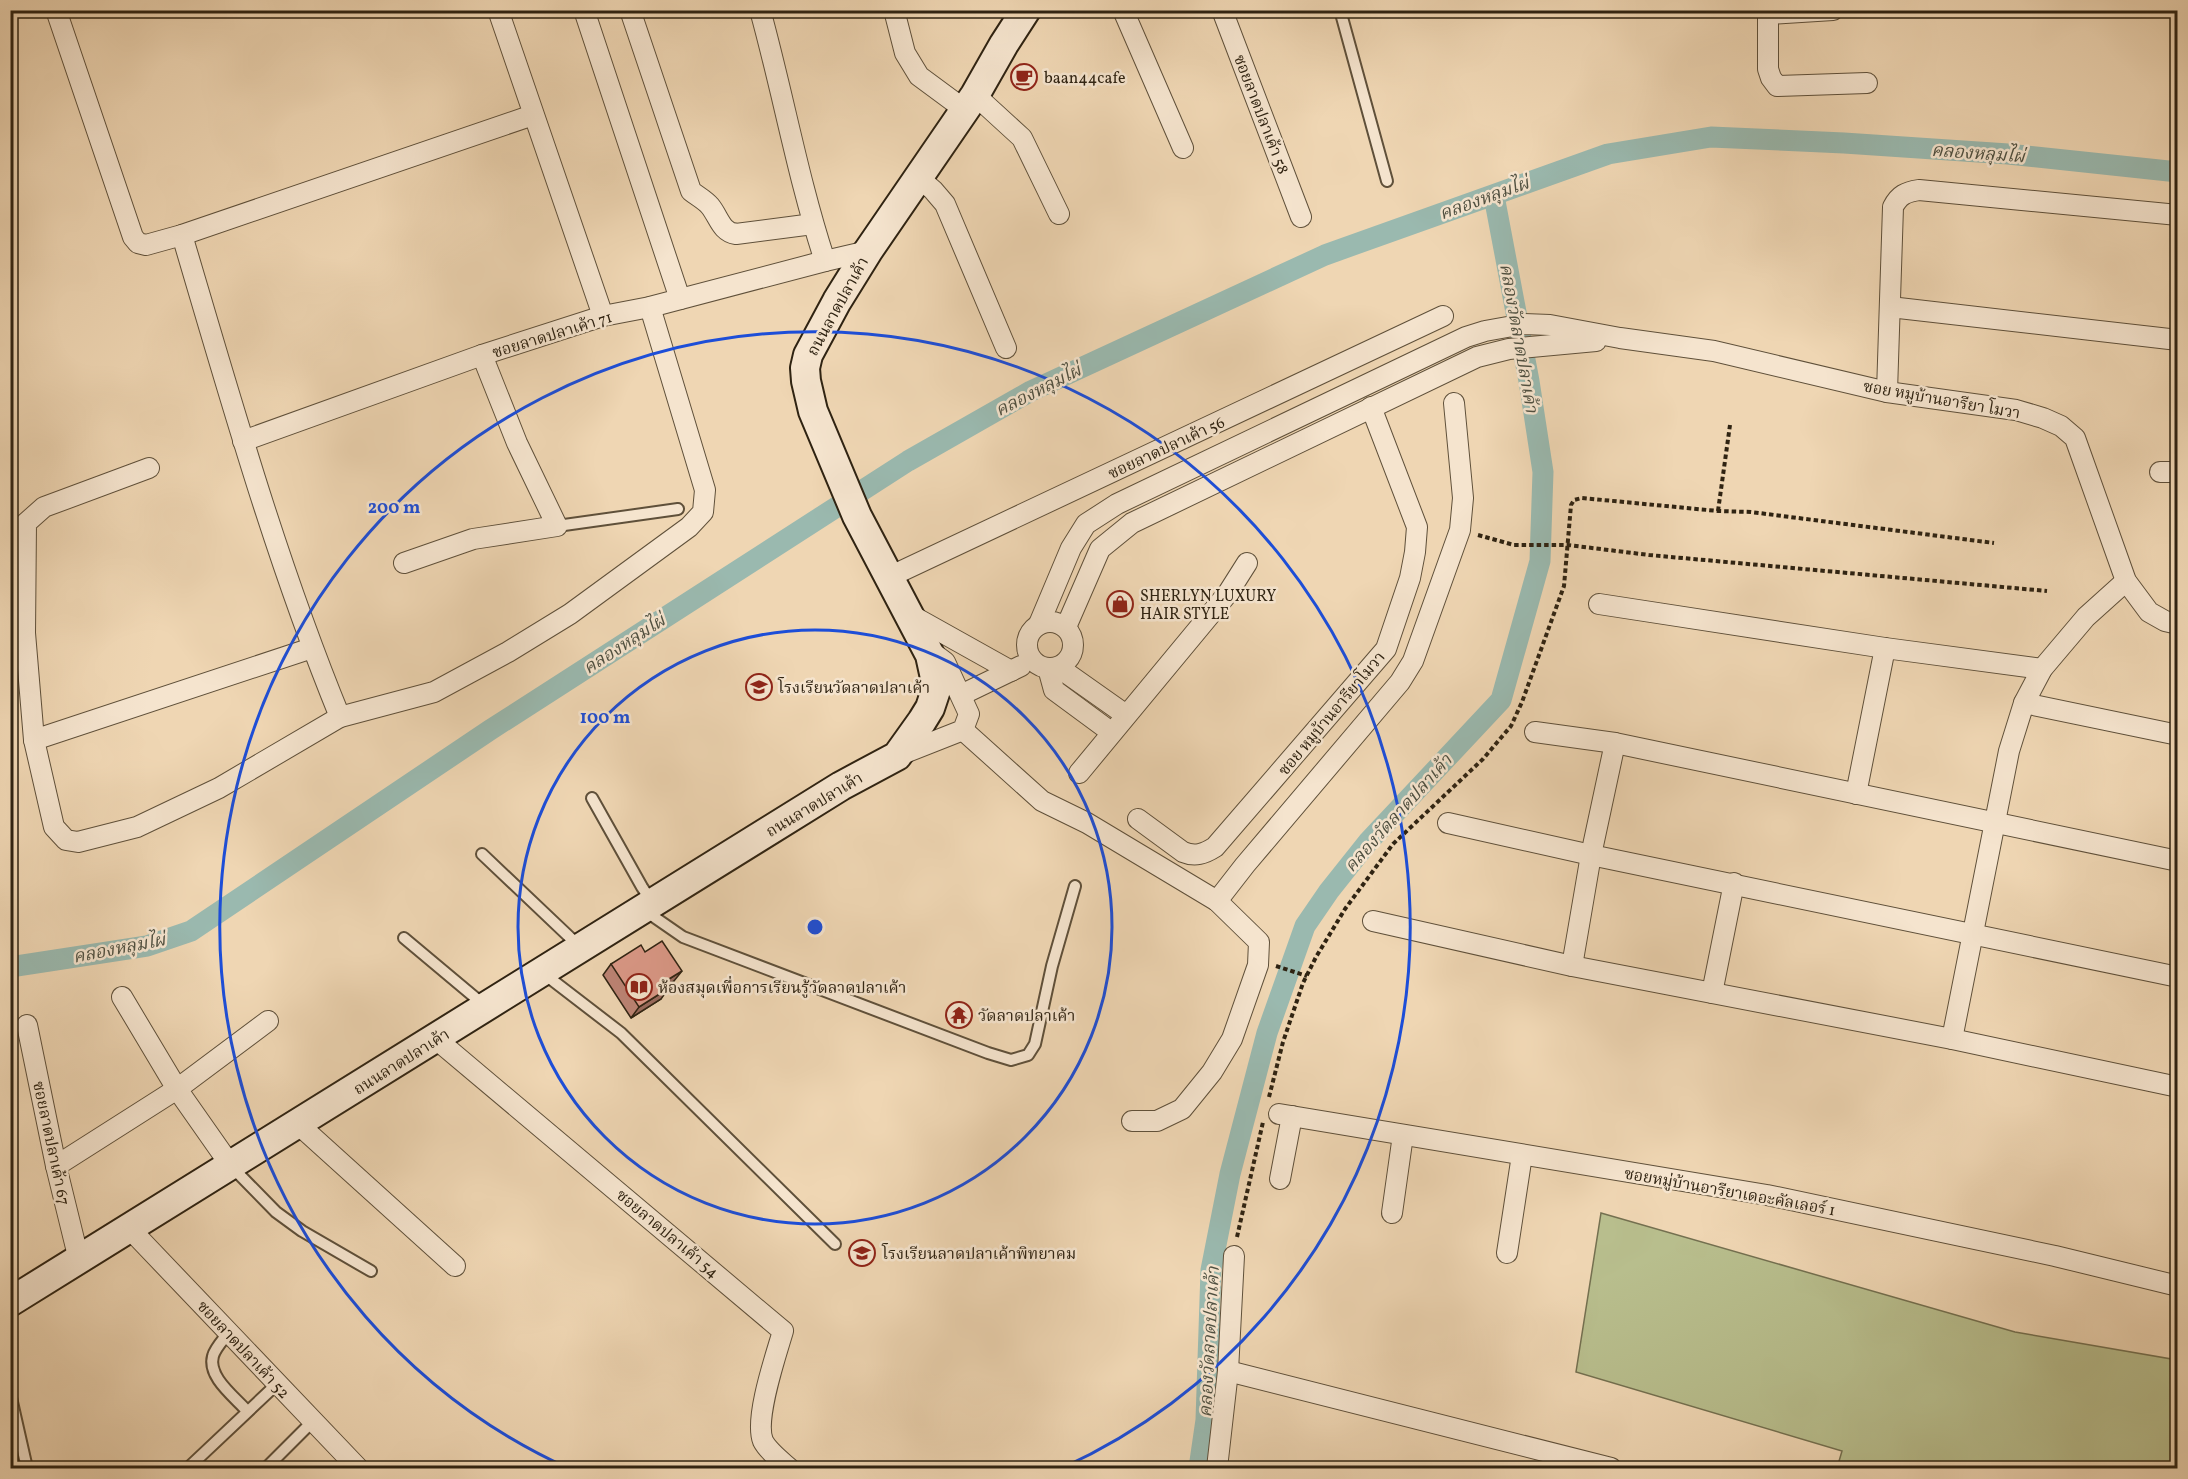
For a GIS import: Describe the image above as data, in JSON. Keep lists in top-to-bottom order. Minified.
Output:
{"streets":{"main road":["ถนนลาดปลาเค้า"],"street":["ซอยลาดปลาเค้า 58","ซอยลาดปลาเค้า 71","ซอย หมูบ้านอารียา โมวา","ซอยลาดปลาเค้า 56","ซอย หมูบ้านอารียาโมวา","ซอยลาดปลาเค้า 67","ซอยหมู่บ้านอารียาเดอะคัลเลอร์ 1","ซอยลาดปลาเค้า 54","ซอยลาดปลาเค้า 52"]},"crossings":[["ถนนลาดปลาเค้า","ซอยลาดปลาเค้า 71"],["ถนนลาดปลาเค้า","ซอยลาดปลาเค้า 56"],["ถนนลาดปลาเค้า","ซอยลาดปลาเค้า 67"],["ถนนลาดปลาเค้า","ซอยลาดปลาเค้า 54"],["ถนนลาดปลาเค้า","ซอยลาดปลาเค้า 52"]],"water":["คลองหลุมไผ่","คลองวัดลาดปลาเค้า"],"places":{"cafe":["baan44cafe"],"shop":["SHERLYN LUXURY HAIR STYLE"],"school or university":["โรงเรียนวัดลาดปลาเค้า","โรงเรียนลาดปลาเค้าพิทยาคม"],"library":["ห้องสมุดเพื่อการเรียนรู้วัดลาดปลาเค้า"],"temple":["วัดลาดปลาเค้า"]},"rings":["200 m","100 m"]}
